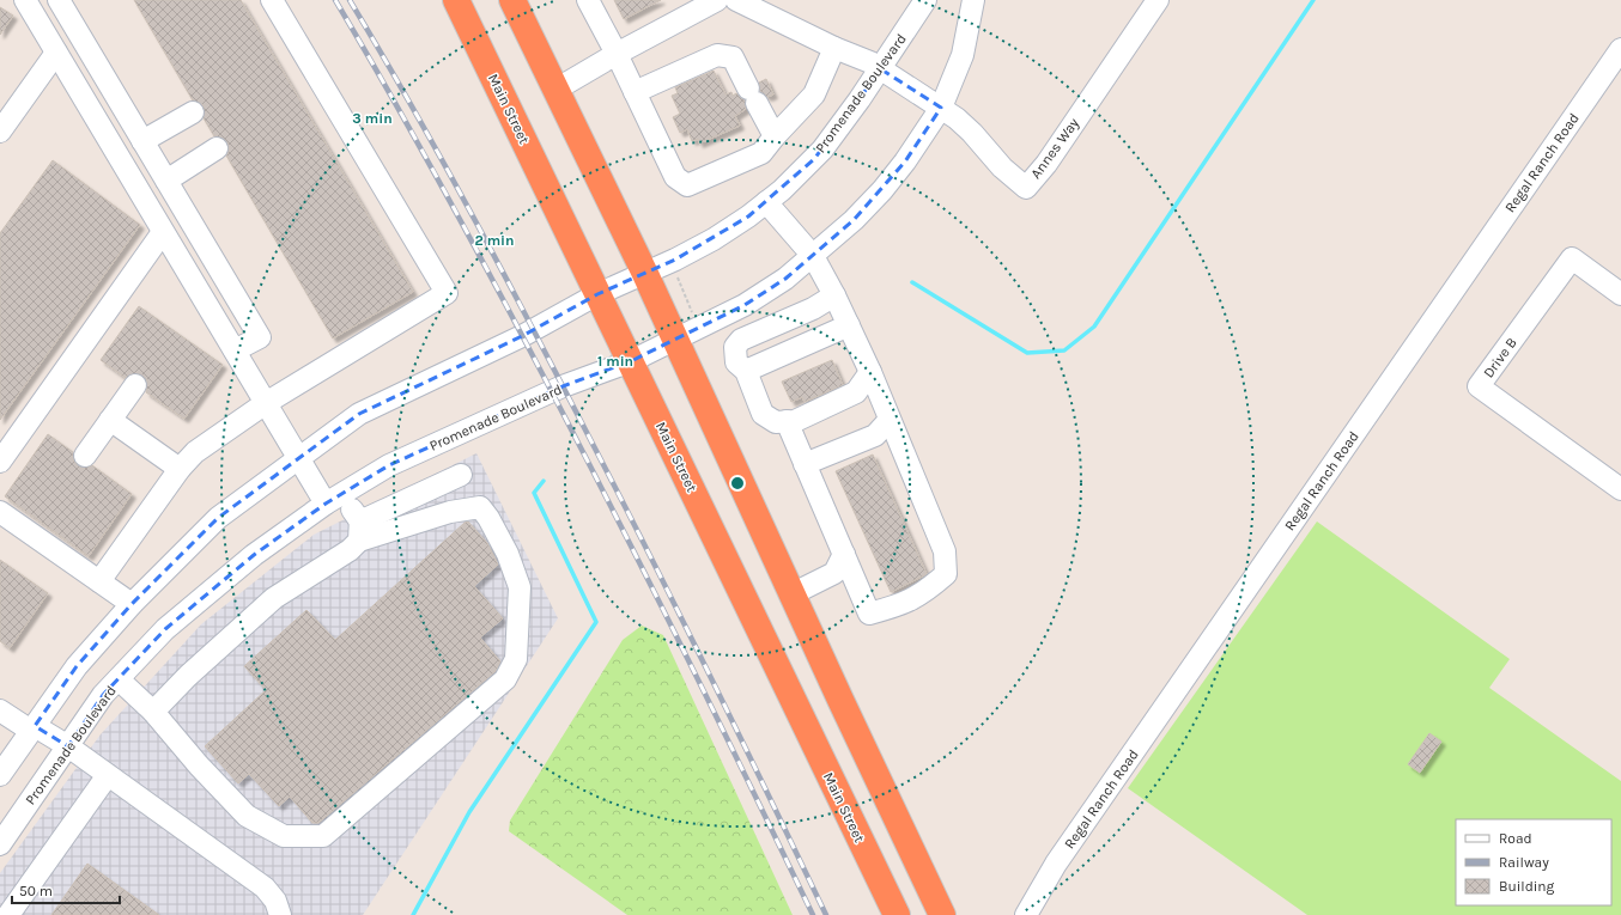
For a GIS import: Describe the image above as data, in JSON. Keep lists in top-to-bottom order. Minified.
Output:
{"streets":{"highway":["Main Street"],"street":["Promenade Boulevard","Annes Way","Regal Ranch Road","Drive B"]},"crossings":[["Promenade Boulevard","Main Street"],["Promenade Boulevard","Annes Way"]],"legend":["Road","Railway","Building"],"scale_bar":"50 m","rings":["3 min","2 min","1 min"]}
